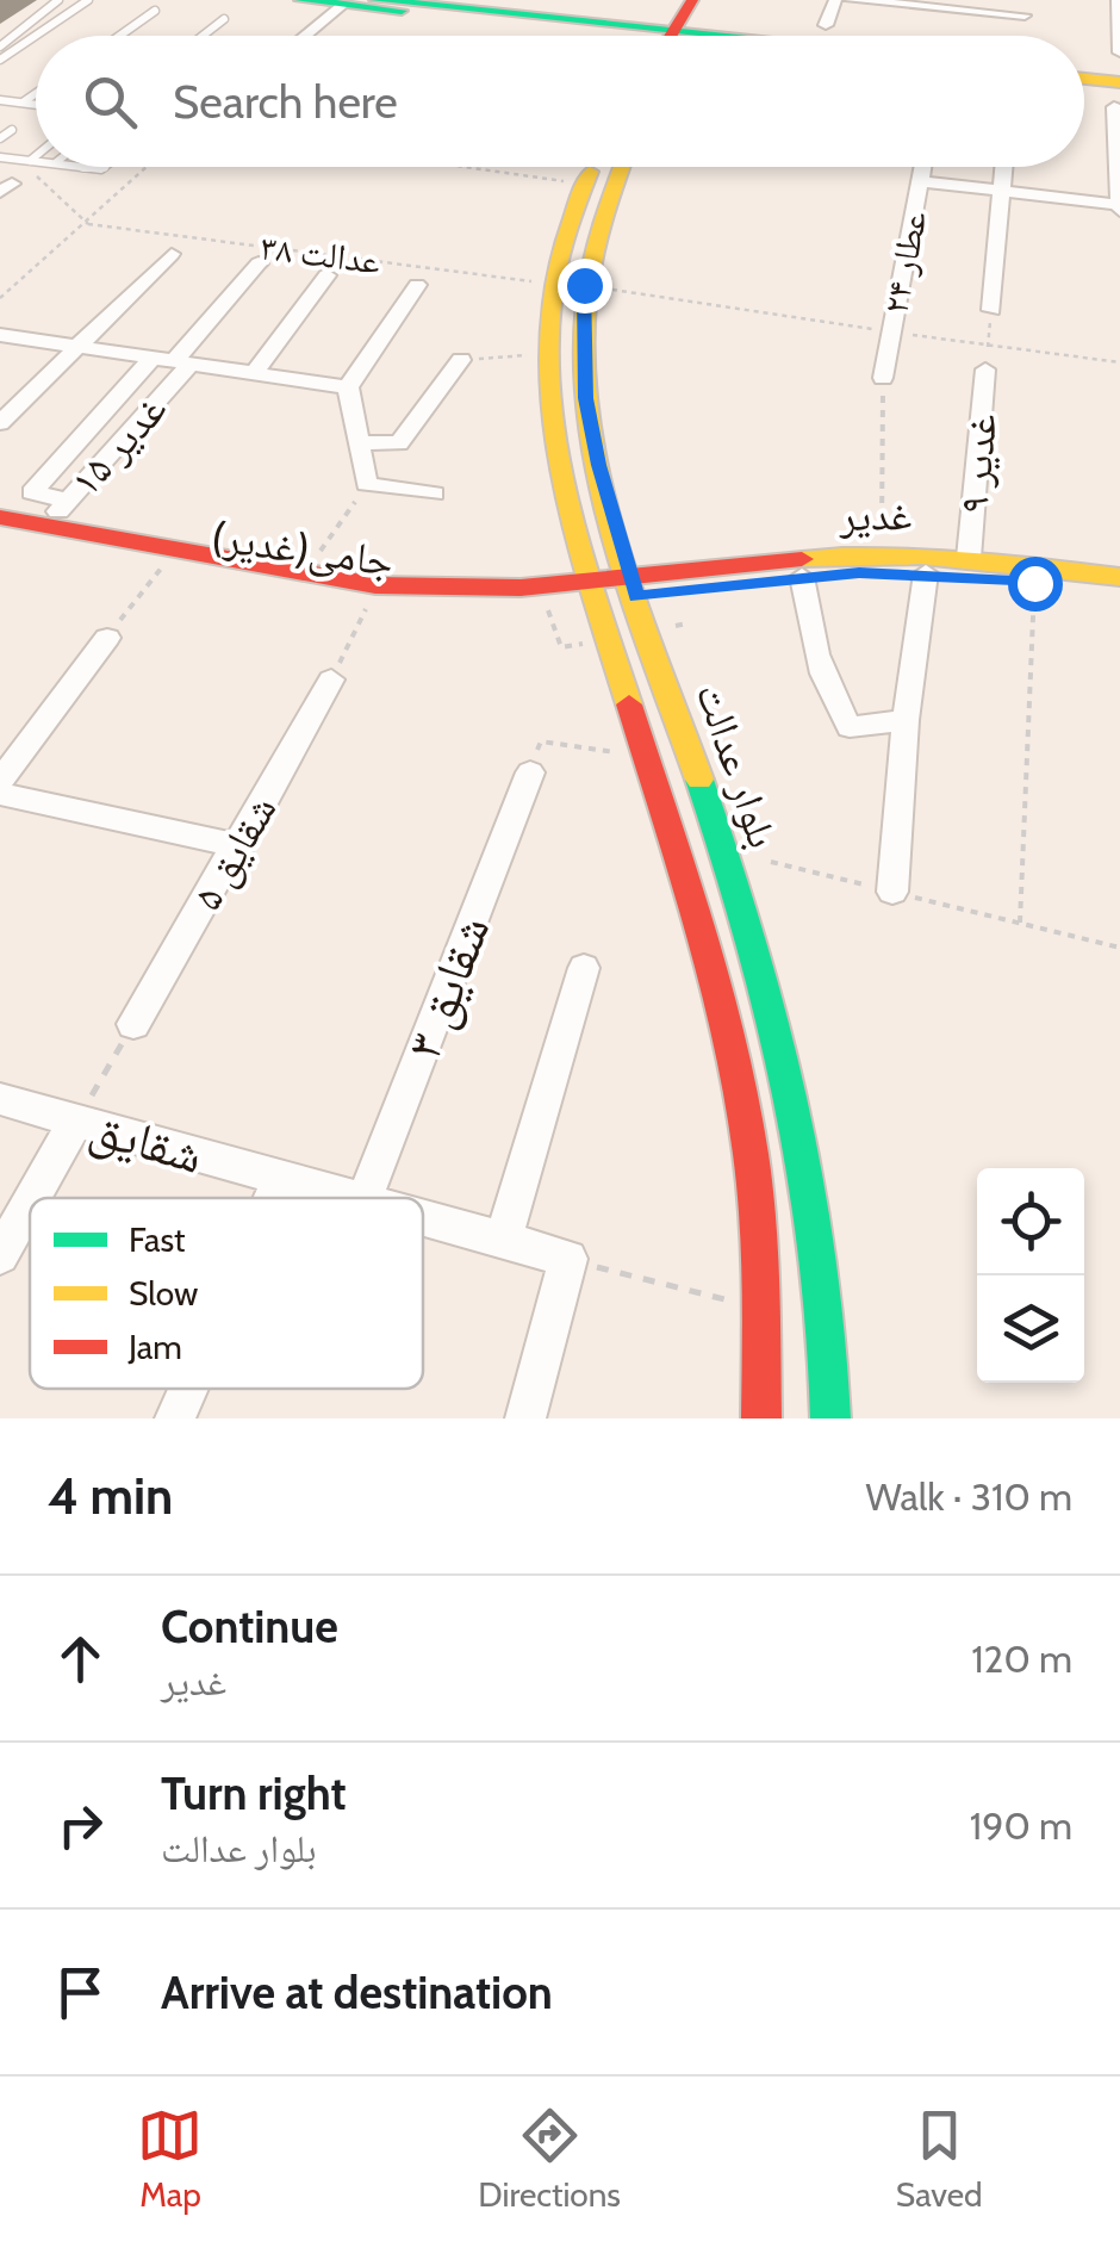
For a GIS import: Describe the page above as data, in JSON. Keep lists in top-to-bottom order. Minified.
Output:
{"streets":{"street":["عطار ۲۴","غدیر ۱۵","غدیر ۹","غدیر","جامی(غدیر)","بلوار عدالت","شقایق ۵","شقایق ۳","شقایق"],"path":["عدالت ۳۸"]},"crossings":[["عدالت ۳۸","بلوار عدالت"],["غدیر ۱۵","جامی(غدیر)"],["غدیر ۹","غدیر"],["غدیر","بلوار عدالت"],["جامی(غدیر)","بلوار عدالت"]],"legend":["Fast","Slow","Jam"],"page":{"search":"Search here","heading":["4 min","Walk · 310 m"],"list":[["Continue","غدیر","120 m"],["Turn right","بلوار عدالت","190 m"],"Arrive at destination"],"nav":["Map","Directions","Saved"]}}
